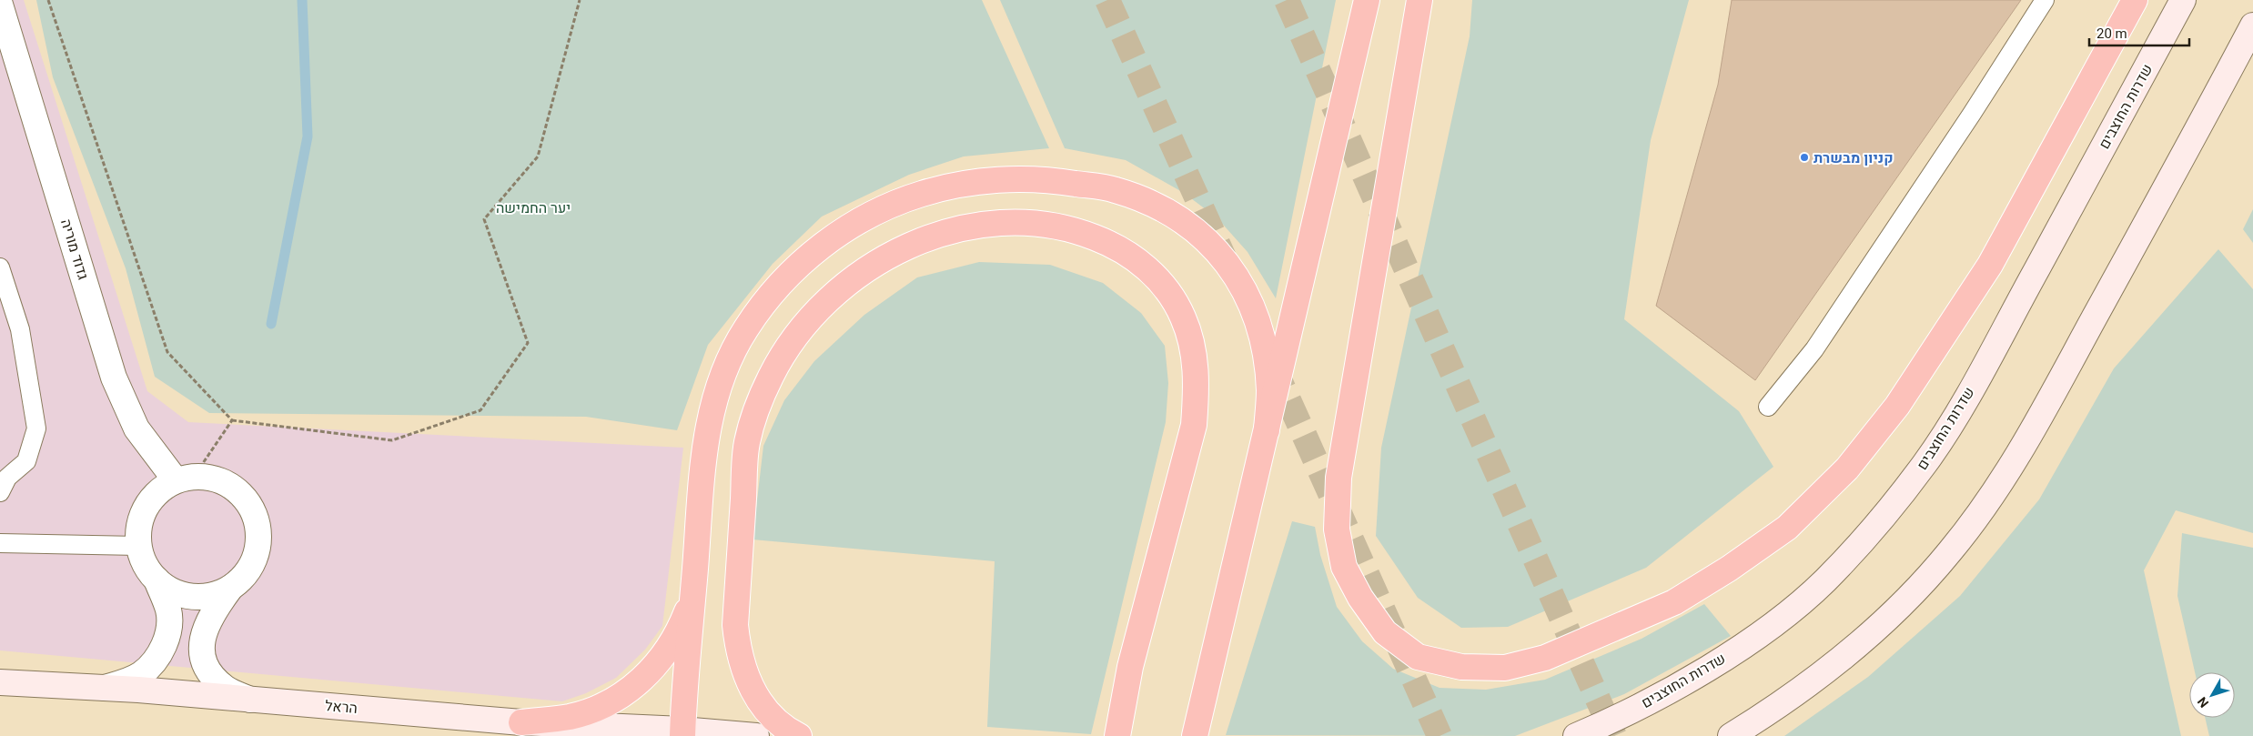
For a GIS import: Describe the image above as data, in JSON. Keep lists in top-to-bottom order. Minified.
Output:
{"streets":{"main road":["שדרות החוצבים","הראל"],"street":["גדוד מוריה"]},"parks":["יער החמישה"],"places":["קניון מבשרת"],"scale_bar":"20 m","north":"bottom left"}
